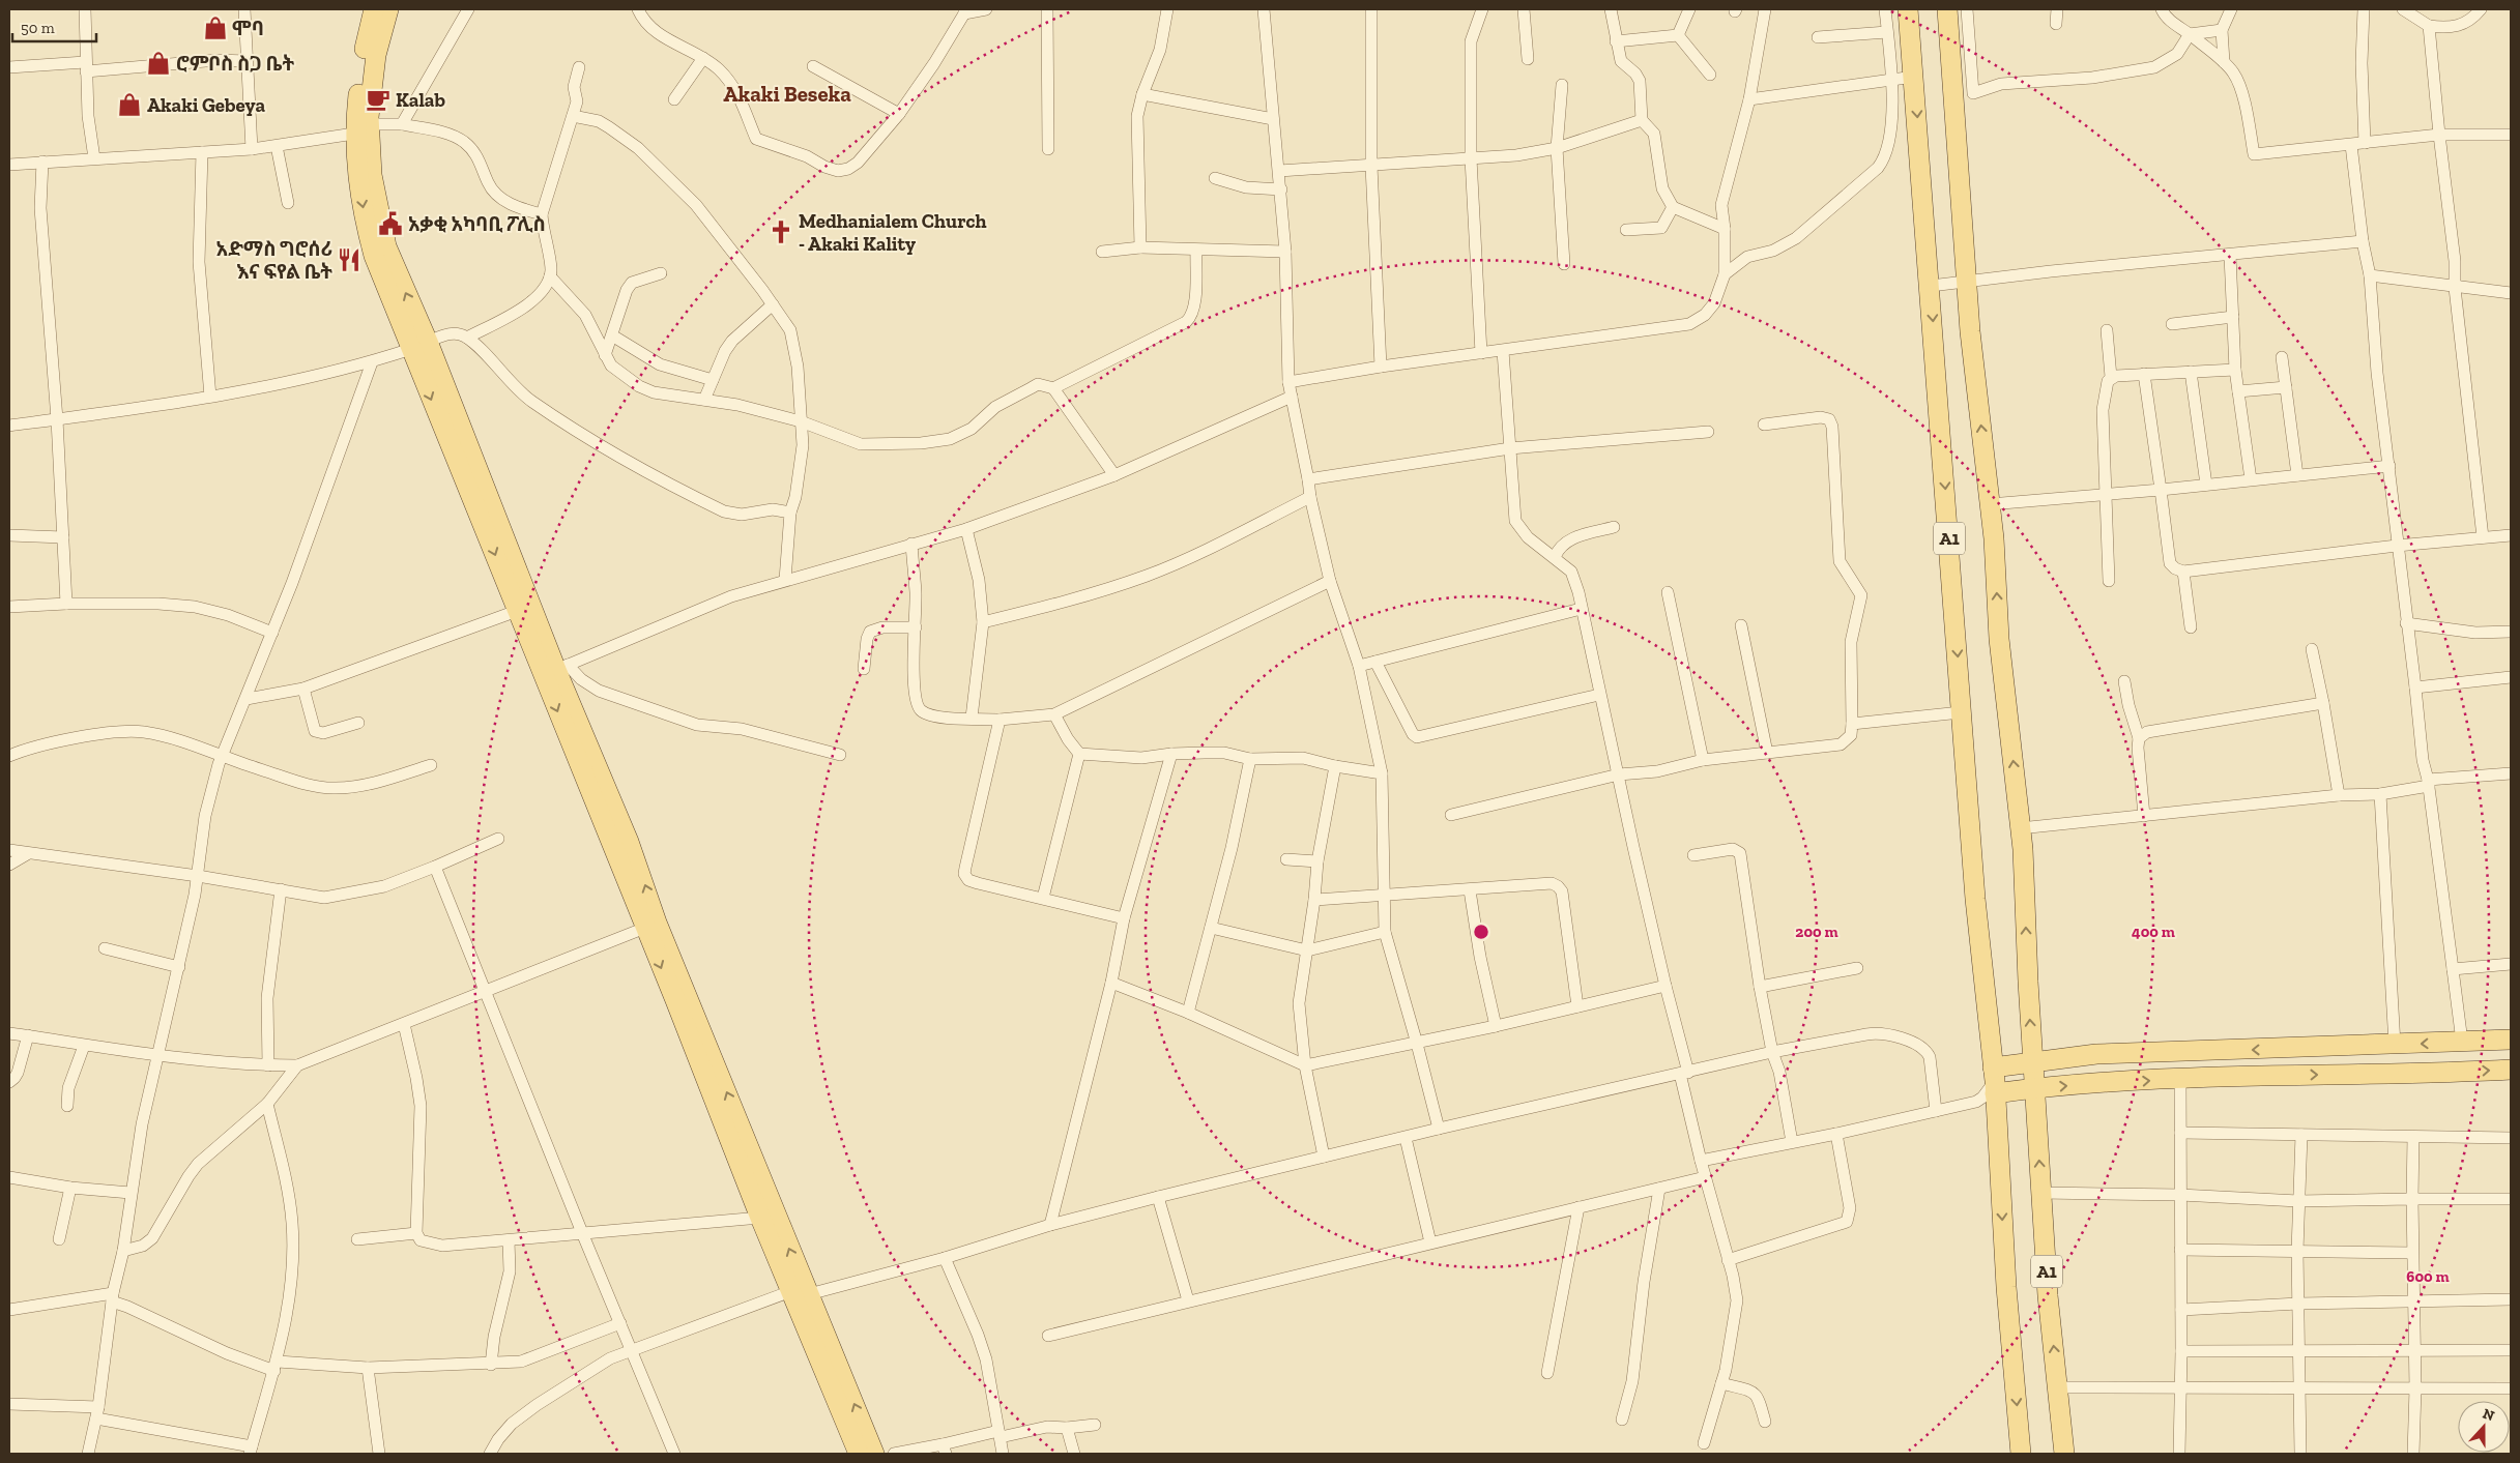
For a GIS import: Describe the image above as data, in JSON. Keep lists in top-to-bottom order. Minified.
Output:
{"streets":{"main road":["A1"]},"districts":["Akaki Beseka"],"places":{"shop":["ሞባ","ሮምቦስ ስጋ ቤት","Akaki Gebeya"],"cafe":["Kalab"],"public building":["አቃቂ አካባቢ ፖሊስ"],"church":["Medhanialem Church - Akaki Kality"],"restaurant":["አድማስ ግሮሰሪ እና ፍየል ቤት"]},"scale_bar":"50 m","north":"top","rings":["200 m","400 m","600 m"]}
